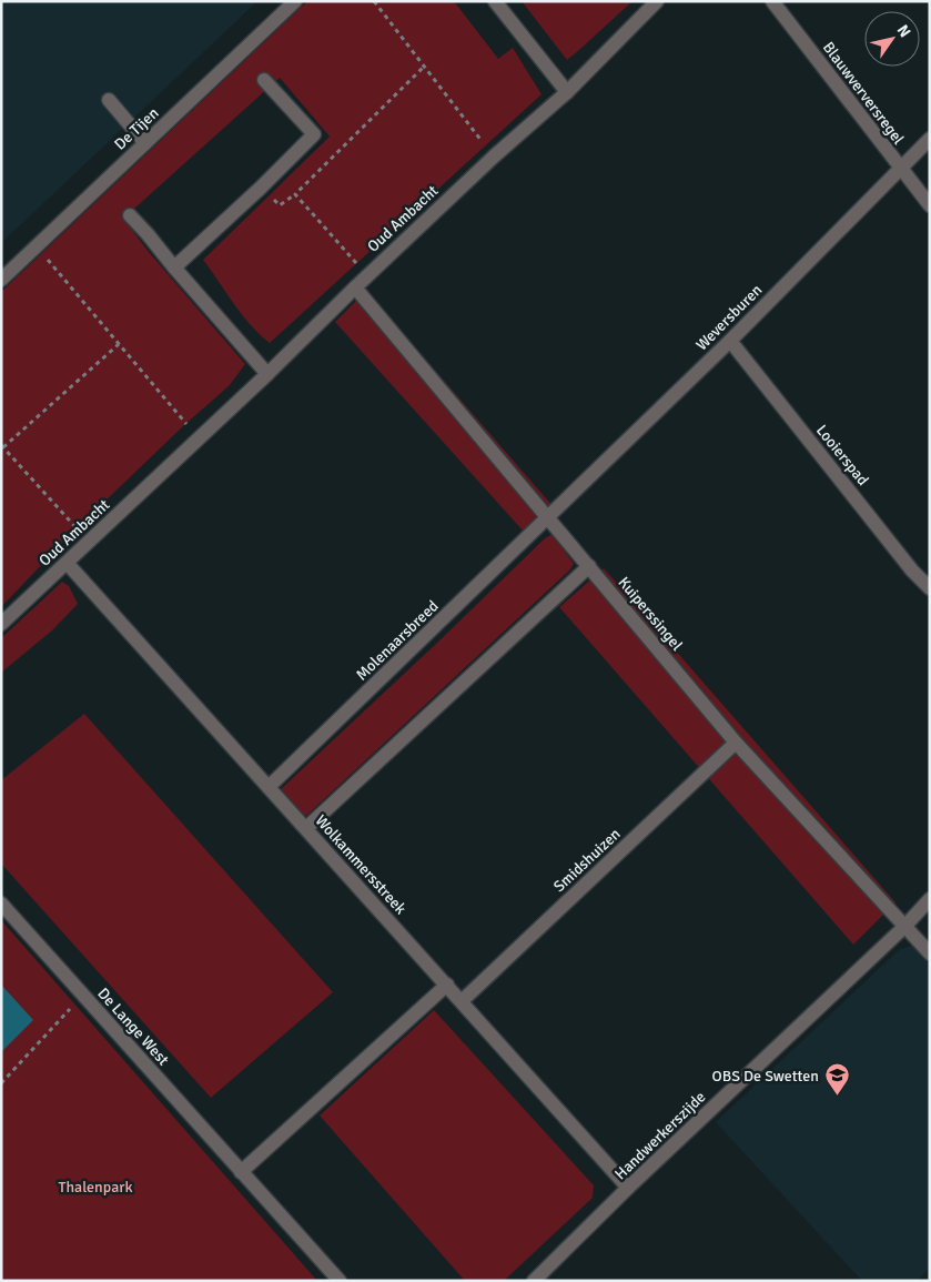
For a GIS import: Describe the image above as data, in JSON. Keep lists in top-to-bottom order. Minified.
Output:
{"streets":{"street":["Blauwverversregel","De Tijen","Oud Ambacht","Weversburen","Looierspad","Kuiperssingel","Molenaarsbreed","Smidshuizen","Wolkammersstreek","De Lange West","Handwerkerszijde"]},"crossings":[["Blauwverversregel","Weversburen"],["Oud Ambacht","Kuiperssingel"],["Oud Ambacht","Wolkammersstreek"],["Weversburen","Looierspad"],["Weversburen","Kuiperssingel"],["Weversburen","Molenaarsbreed"],["Kuiperssingel","Molenaarsbreed"],["Kuiperssingel","Smidshuizen"],["Kuiperssingel","Handwerkerszijde"],["Molenaarsbreed","Wolkammersstreek"],["Smidshuizen","Wolkammersstreek"],["Wolkammersstreek","Handwerkerszijde"]],"parks":["Thalenpark"],"places":{"school or university":["OBS De Swetten"]},"north":"top right"}
